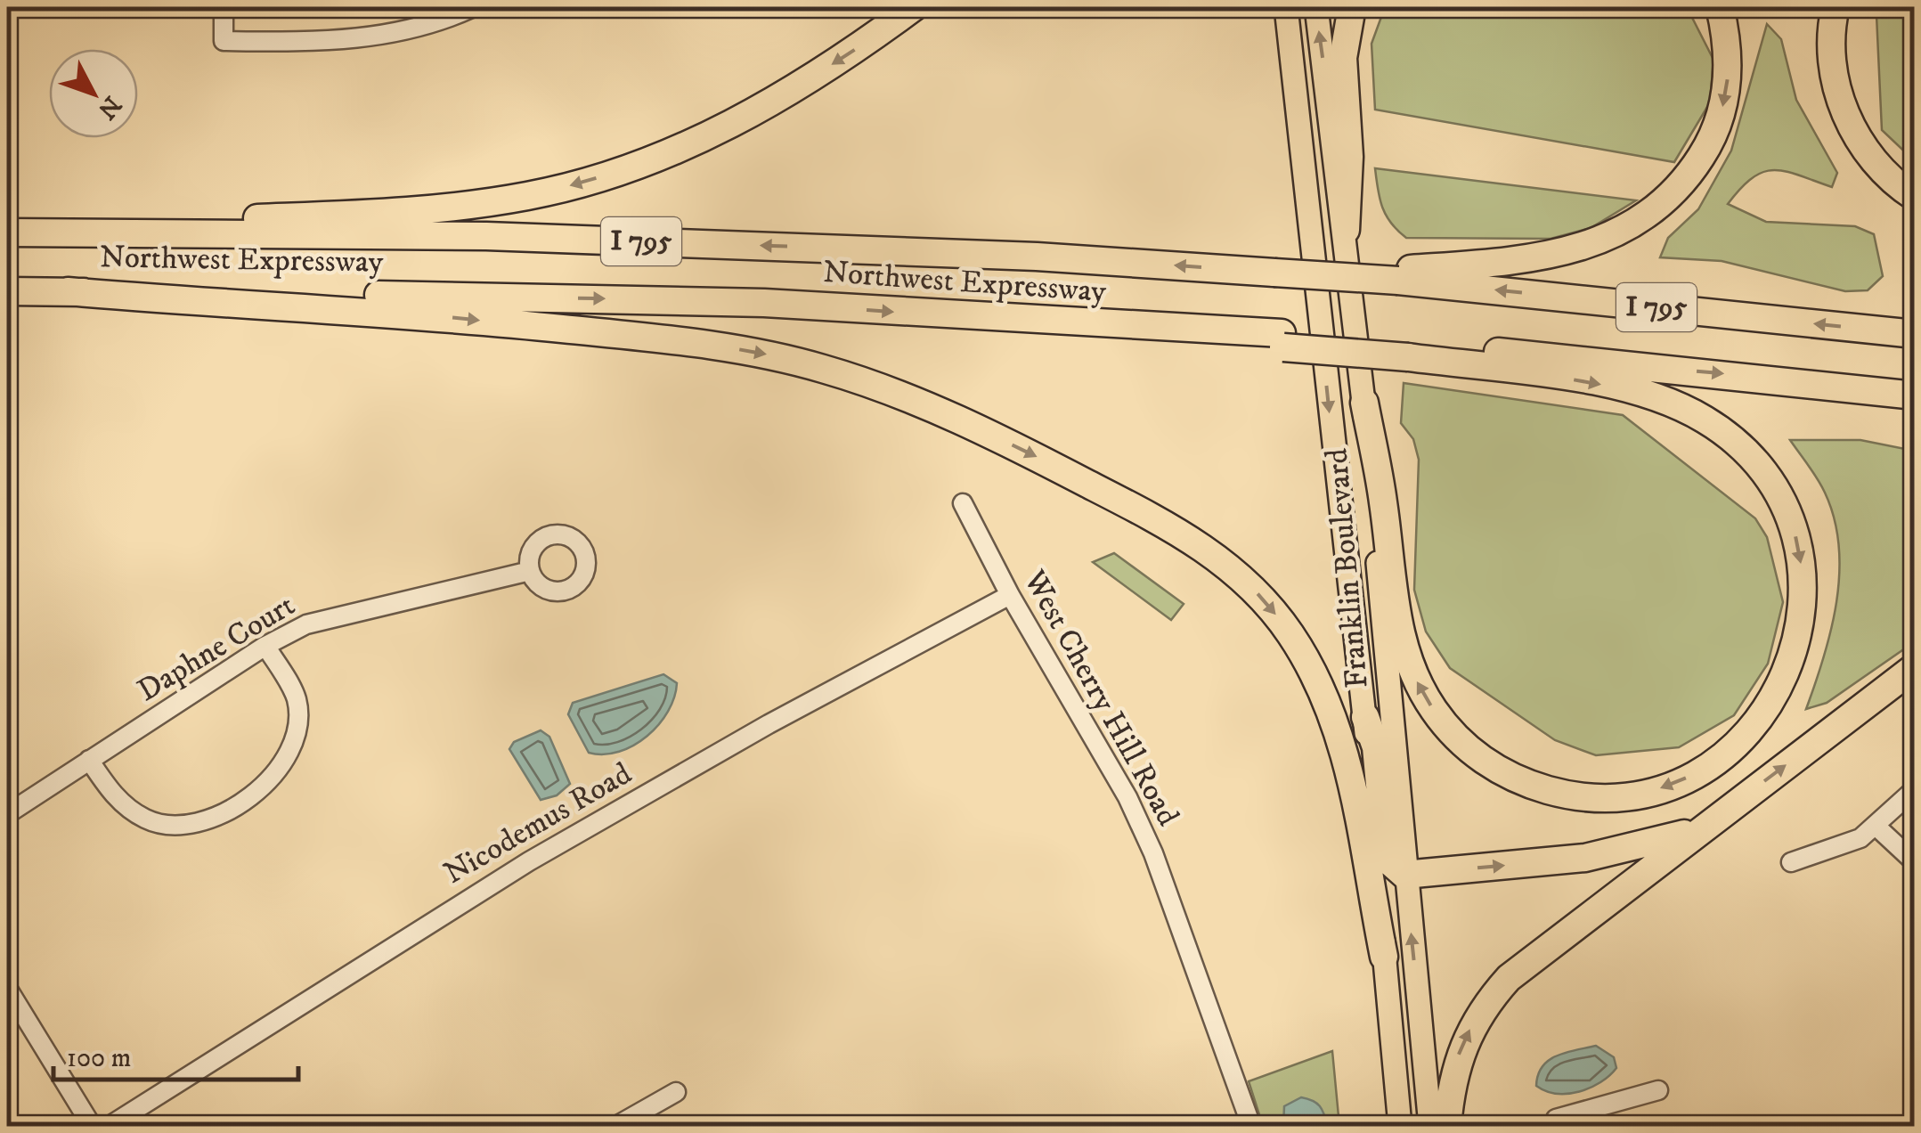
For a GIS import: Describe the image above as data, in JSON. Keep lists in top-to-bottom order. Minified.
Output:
{"streets":{"highway":["I 795","Northwest Expressway"],"main road":["Franklin Boulevard"],"street":["Daphne Court","West Cherry Hill Road","Nicodemus Road"]},"crossings":[["West Cherry Hill Road","Nicodemus Road"]],"scale_bar":"100 m","north":"bottom right"}
